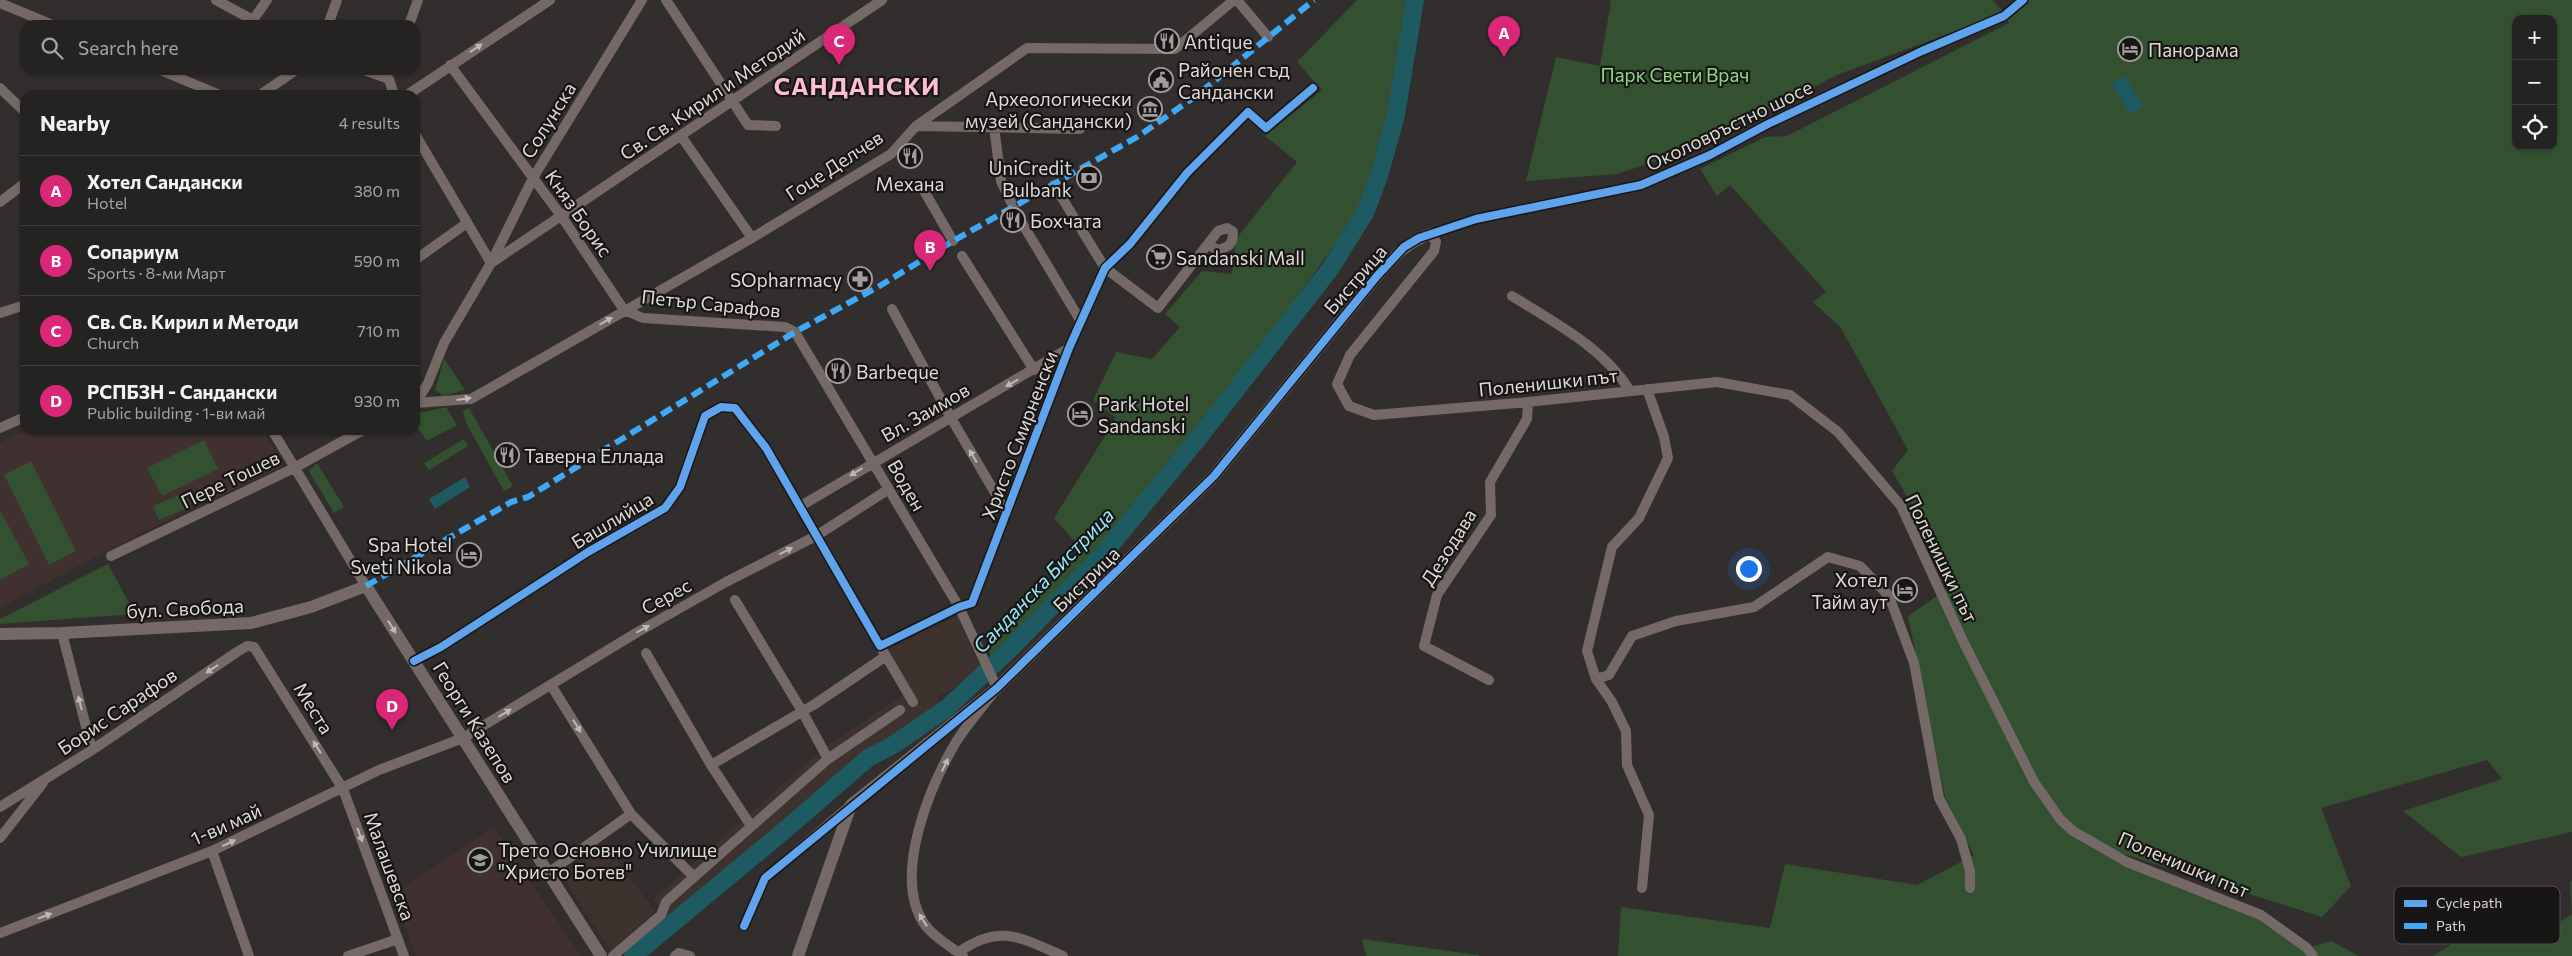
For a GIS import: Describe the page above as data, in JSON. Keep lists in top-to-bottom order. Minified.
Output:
{"streets":{"street":["Св. Св. Кирил и Методий","Солунска","Околовръстно шосе","Гоце Делчев","Княз Борис","Бистрица","Петър Сарафов","Поленишки път","Вл. Заимов","Христо Смирненски","Пере Тошев","Воден","Башлийца","Дезодава","Серес","бул. Свобода","Места","Борис Сарафов","Георги Казепов","1-ви май","Малашевска"]},"crossings":[["Св. Св. Кирил и Методий","Солунска"],["Св. Св. Кирил и Методий","Княз Борис"],["Солунска","Княз Борис"],["Околовръстно шосе","Бистрица"],["Околовръстно шосе","Поленишки път"],["Гоце Делчев","Княз Борис"],["Гоце Делчев","Петър Сарафов"],["Княз Борис","Петър Сарафов"],["Бистрица","Поленишки път"],["Бистрица","Воден"],["Петър Сарафов","Воден"],["Поленишки път","Дезодава"],["Вл. Заимов","Христо Смирненски"],["Вл. Заимов","Воден"],["Вл. Заимов","Башлийца"],["Христо Смирненски","Воден"],["Пере Тошев","Георги Казепов"],["Воден","Серес"],["Башлийца","Серес"],["Башлийца","Георги Казепов"],["Серес","Георги Казепов"],["Серес","1-ви май"],["бул. Свобода","Георги Казепов"],["Места","Борис Сарафов"],["Места","1-ви май"],["Места","Малашевска"],["Георги Казепов","1-ви май"],["1-ви май","Малашевска"]],"one_way":["Вл. Заимов","Серес","Места","Борис Сарафов","1-ви май","Малашевска"],"districts":["САНДАНСКИ"],"water":["Санданска Бистрица"],"parks":["Парк Свети Врач"],"places":{"restaurant":["Antique","Механа","Бохчата","Barbeque","Таверна Еллада"],"hotel":["Панорама","Park Hotel Sandanski","Spa Hotel Sveti Nikola","Хотел Тайм аут"],"public building":["Районен съд Сандански"],"museum":["Археологически музей (Сандански)"],"bank":["UniCredit Bulbank"],"supermarket":["Sandanski Mall"],"pharmacy":["SOpharmacy"],"school or university":["Трето Основно Училище \"Христо Ботев\""]},"legend":["Cycle path","Path"],"page":{"map_buttons":["+","−"],"pins":["A","C","B","D"],"search":"Search here","heading":["Nearby","4 results"],"list":[{"mark":"A","name":"Хотел Сандански","note":"Hotel","value":"380 m"},{"mark":"B","name":"Сопариум","note":"Sports · 8-ми Март","value":"590 m"},{"mark":"C","name":"Св. Св. Кирил и Методи","note":"Church","value":"710 m"},{"mark":"D","name":"РСПБЗН - Сандански","note":"Public building · 1-ви май","value":"930 m"}]}}
